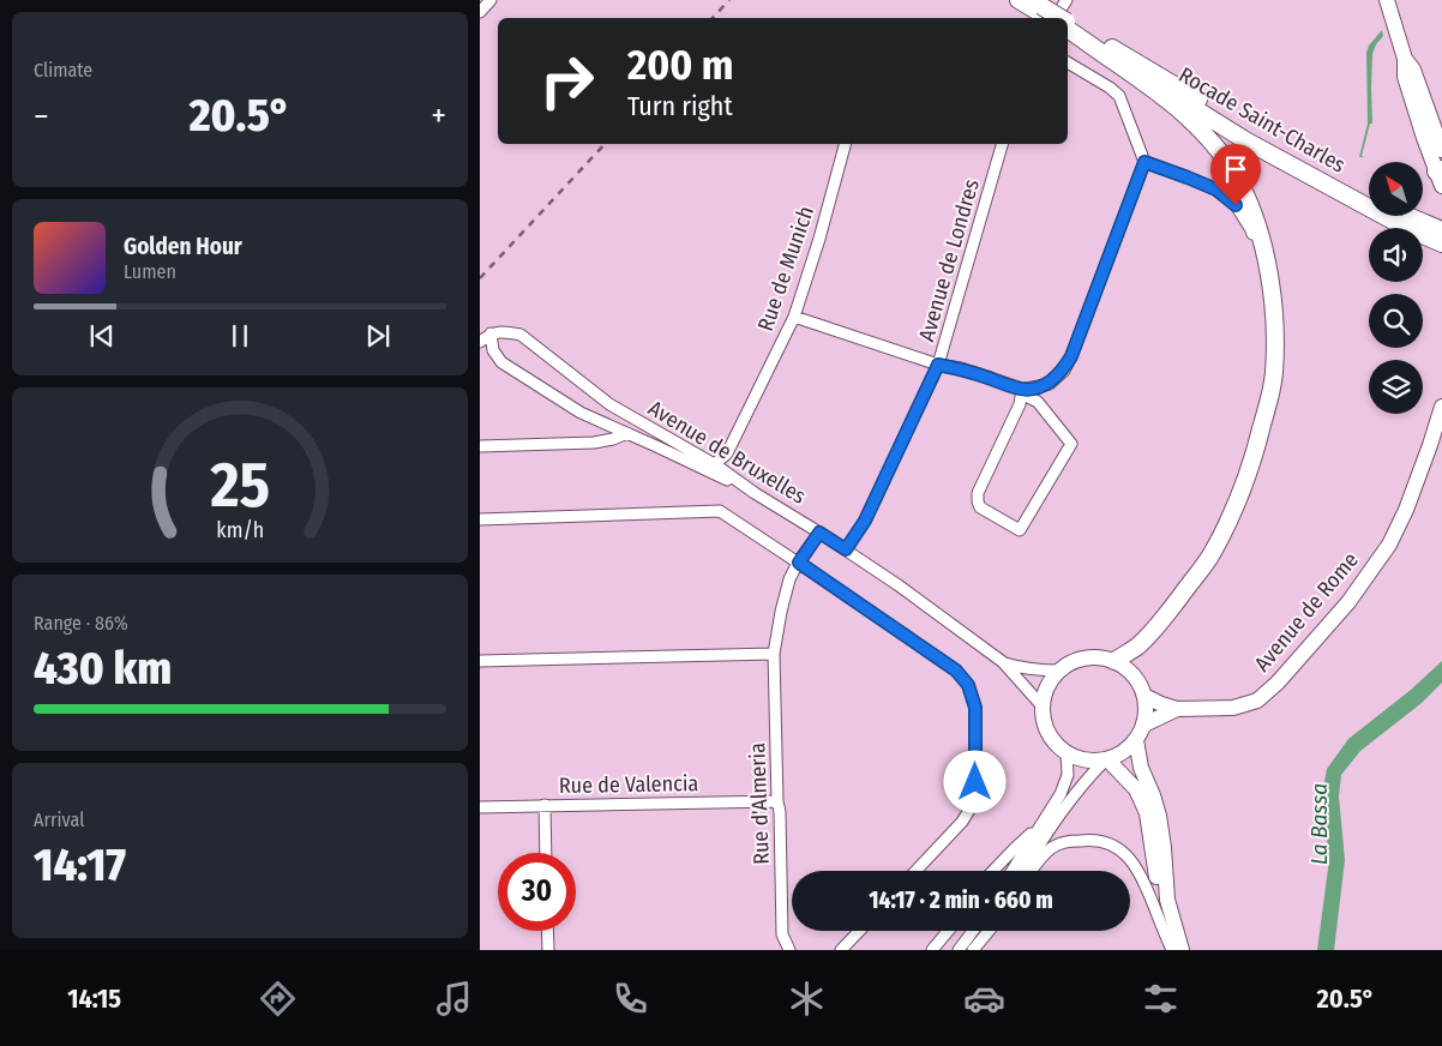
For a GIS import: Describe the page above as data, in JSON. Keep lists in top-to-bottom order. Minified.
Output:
{"streets":{"main road":["Rocade Saint-Charles"],"street":["Avenue de Londres","Rue de Munich","Avenue de Bruxelles","Avenue de Rome","Rue de Valencia","Rue d'Almeria"]},"crossings":[["Avenue de Londres","Avenue de Bruxelles"],["Rue de Munich","Avenue de Bruxelles"],["Avenue de Bruxelles","Avenue de Rome"],["Avenue de Bruxelles","Rue d'Almeria"],["Rue de Valencia","Rue d'Almeria"]],"water":["La Bassa"],"north":"top left","page":{"tile":["Climate",["Range · 86%","430 km"],["Arrival","14:17"]],"turn":["200 m","Turn right"],"heat":["−","20.5°","+"],"song":["Golden Hour","Lumen"],"limit":"30","trip":"14:17 · 2 min · 660 m","tabs":["14:15","20.5°"],"gauge":["25","km/h"]}}
